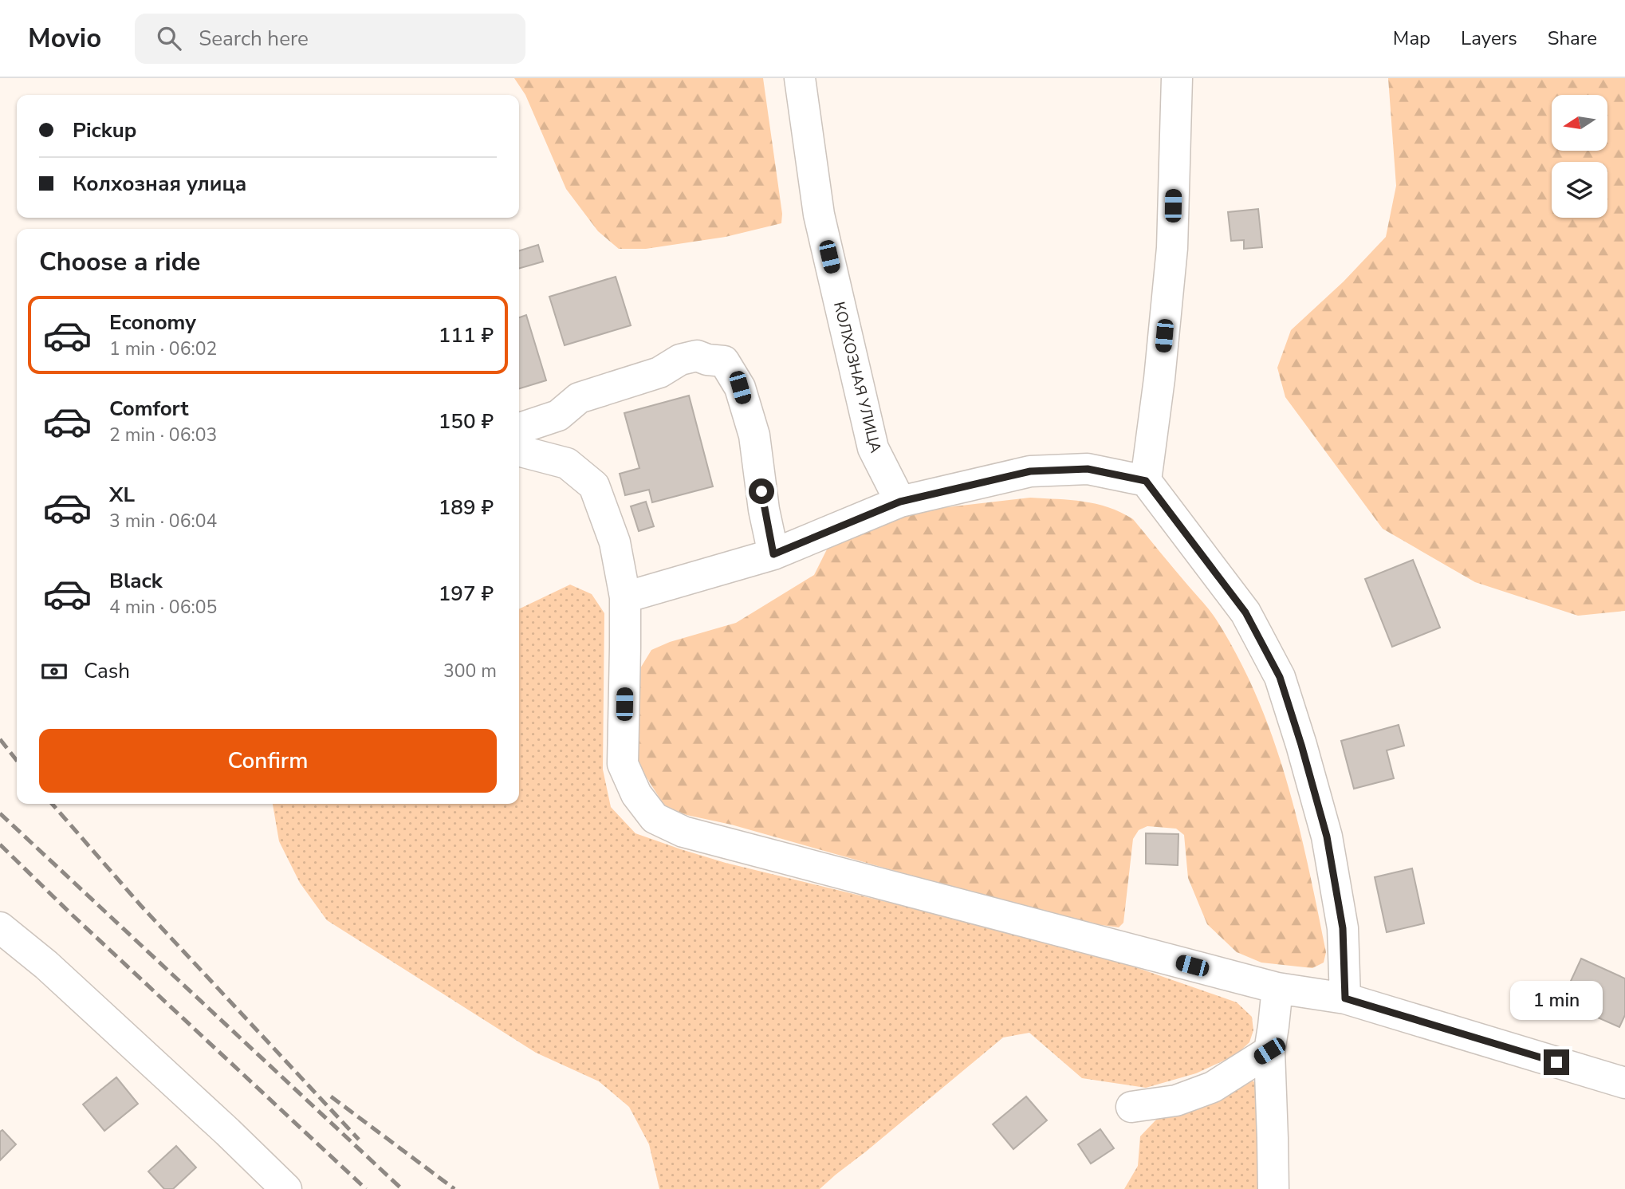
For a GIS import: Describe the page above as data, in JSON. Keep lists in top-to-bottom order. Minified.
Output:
{"streets":{"street":["КОЛХОЗНАЯ УЛИЦА"]},"north":"left","page":{"header":"Movio","search":"Search here","nav":["Map","Layers","Share"],"banner":["Pickup","Колхозная улица"],"heading":"Choose a ride","list":[{"name":"Economy","note":"1 min · 06:02","value":"111 ₽"},{"name":"Comfort","note":"2 min · 06:03","value":"150 ₽"},{"name":"XL","note":"3 min · 06:04","value":"189 ₽"},{"name":"Black","note":"4 min · 06:05","value":"197 ₽"}],"pay":["Cash","300 m"],"buttons":"Confirm","bubble":"1 min"}}
